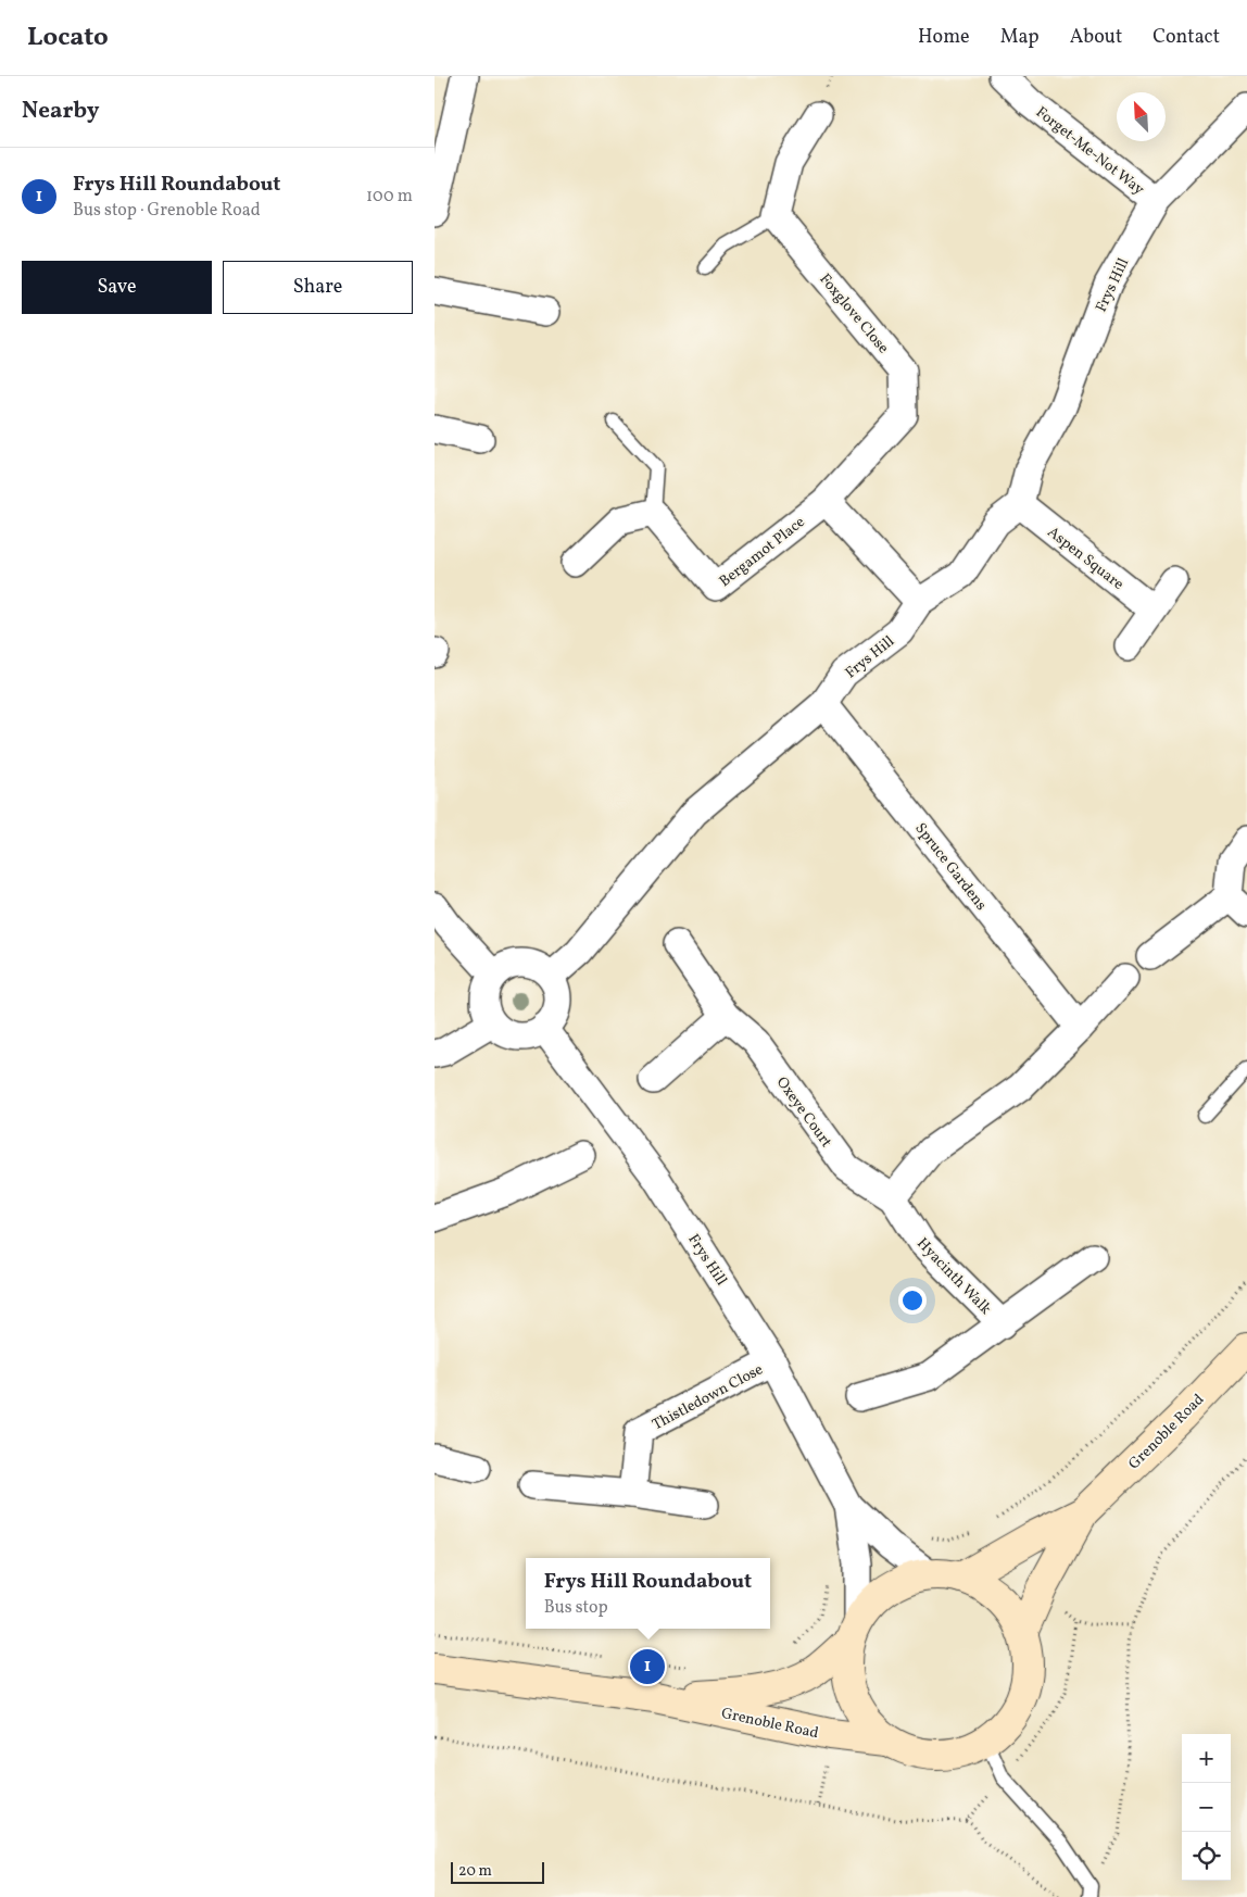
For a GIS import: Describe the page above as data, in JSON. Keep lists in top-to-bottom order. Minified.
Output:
{"streets":{"street":["Forget-Me-Not Way","Frys Hill","Foxglove Close","Bergamot Place","Aspen Square","Spruce Gardens","Oxeye Court","Hyacinth Walk","Thistledown Close","Grenoble Road"]},"crossings":[["Forget-Me-Not Way","Frys Hill"],["Frys Hill","Aspen Square"],["Frys Hill","Spruce Gardens"],["Frys Hill","Thistledown Close"],["Frys Hill","Grenoble Road"],["Foxglove Close","Bergamot Place"],["Oxeye Court","Hyacinth Walk"]],"scale_bar":"20 m","north":"top left","page":{"header":"Locato","nav":["Home","Map","About","Contact"],"heading":"Nearby","list":[{"mark":"1","name":"Frys Hill Roundabout","note":"Bus stop · Grenoble Road","value":"100 m"}],"buttons":["Save","Share"],"popup":["Frys Hill Roundabout","Bus stop"],"pins":"1","map_buttons":["+","−"],"scale":"20 m"}}
